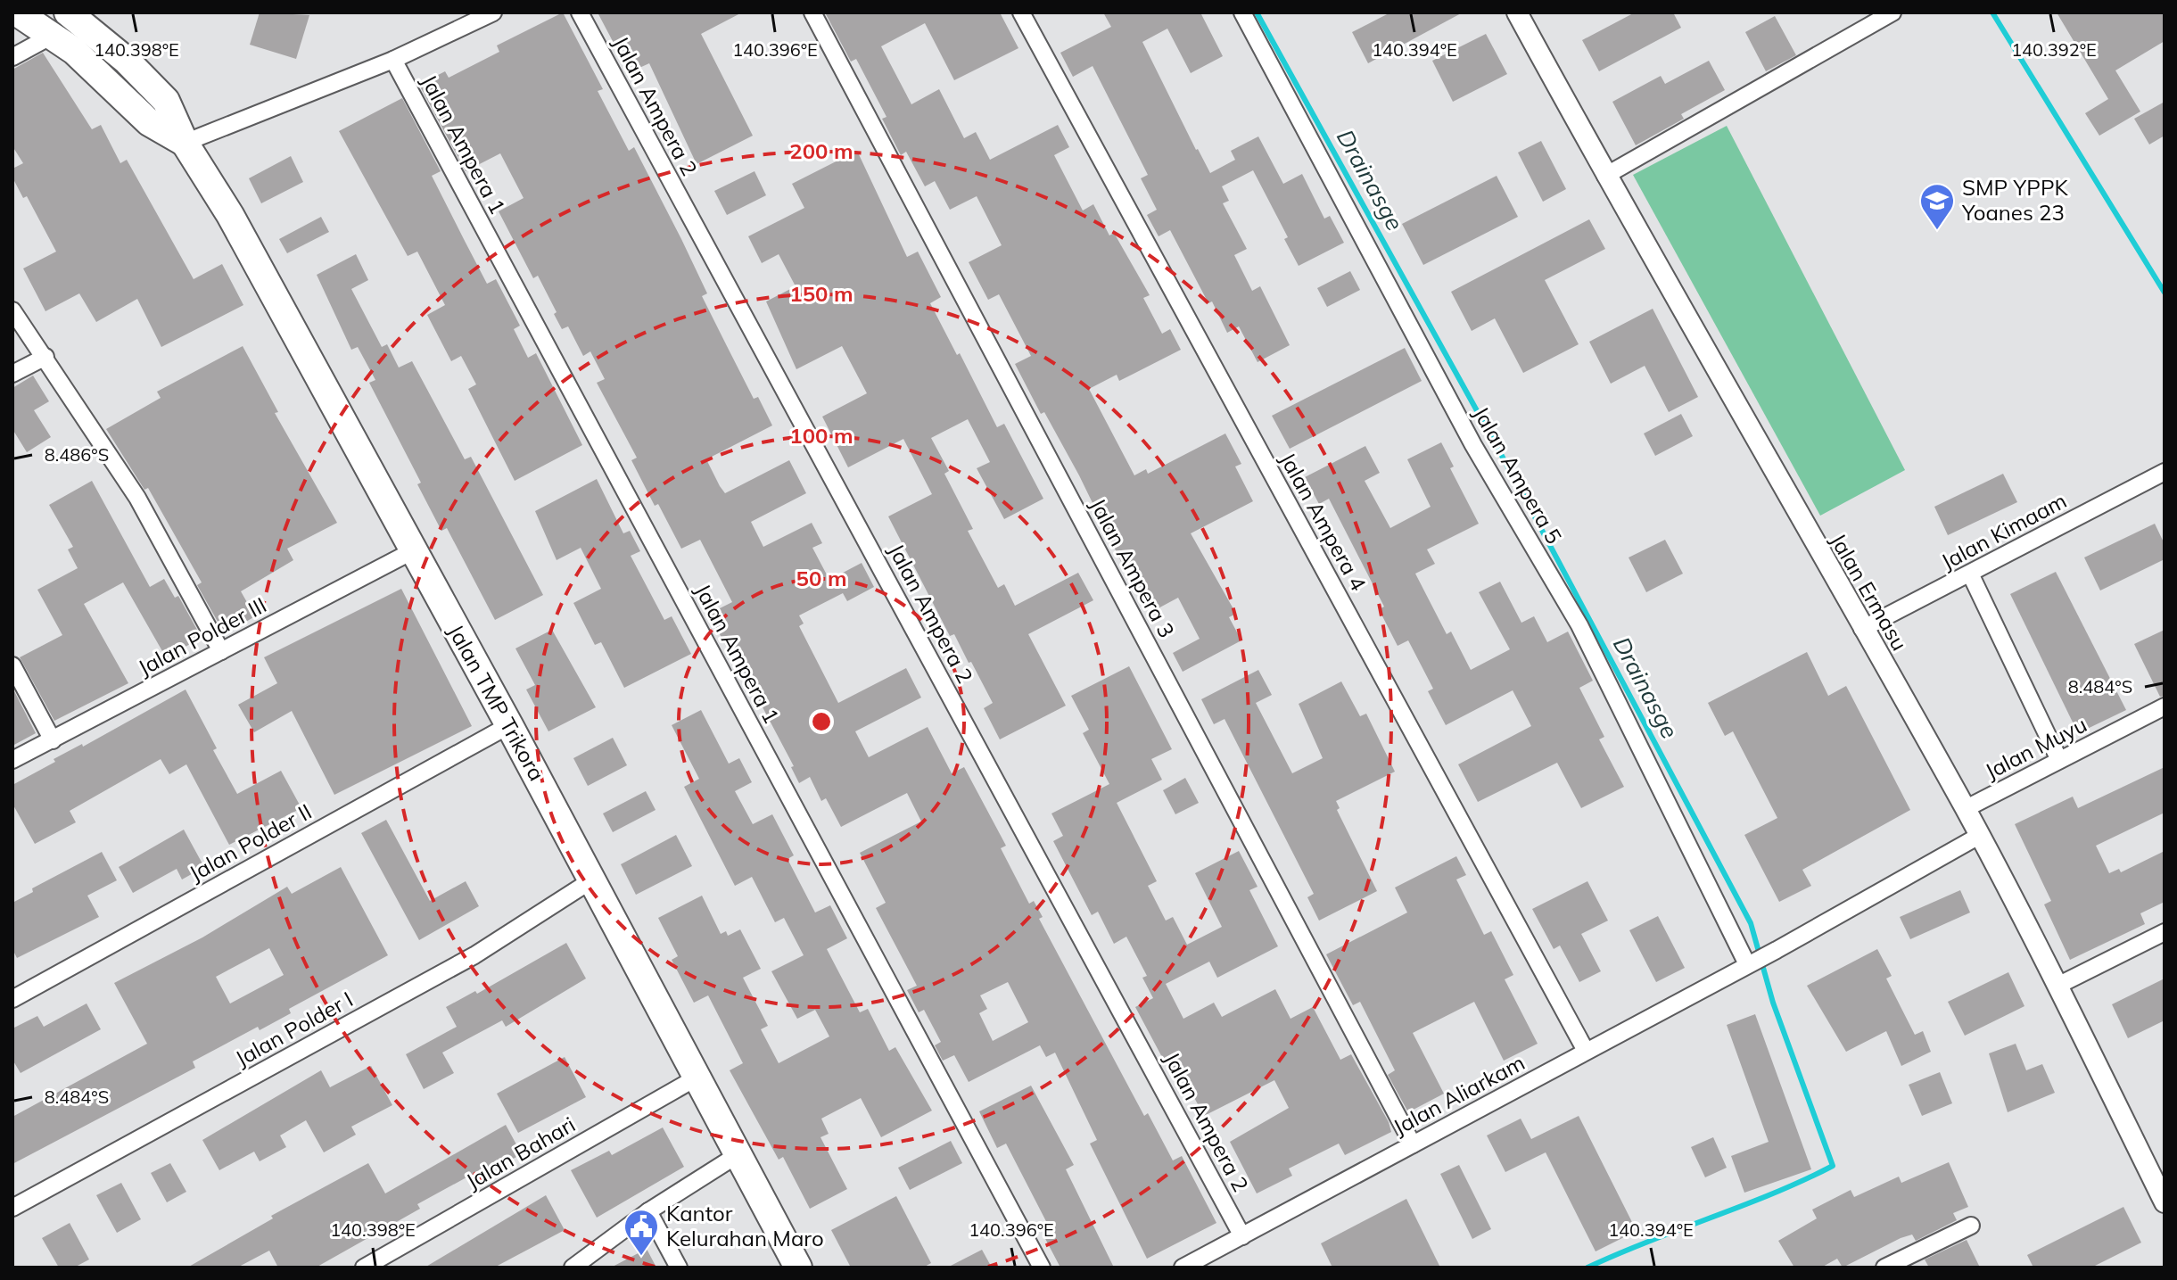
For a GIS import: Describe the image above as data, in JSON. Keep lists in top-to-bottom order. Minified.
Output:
{"streets":{"highway":["Jalan TMP Trikora"],"street":["Jalan Ampera 2","Jalan Ampera 1","Jalan Ampera 5","Jalan Ampera 4","Jalan Kimaam","Jalan Ampera 3","Jalan Ermasu","Jalan Polder III","Jalan Muyu","Jalan Polder II","Jalan Polder I","Jalan Aliarkam","Jalan Bahari"]},"crossings":[["Jalan Ampera 2","Jalan Aliarkam"],["Jalan Ampera 5","Jalan Aliarkam"],["Jalan Ampera 4","Jalan Aliarkam"],["Jalan Kimaam","Jalan Ermasu"],["Jalan Ampera 3","Jalan Aliarkam"],["Jalan Ermasu","Jalan Muyu"],["Jalan Ermasu","Jalan Aliarkam"],["Jalan Polder III","Jalan TMP Trikora"],["Jalan TMP Trikora","Jalan Polder II"],["Jalan TMP Trikora","Jalan Polder I"],["Jalan TMP Trikora","Jalan Bahari"]],"water":["Drainasge"],"places":{"school or university":["SMP YPPK Yoanes 23"],"public building":["Kantor Kelurahan Maro"]},"coordinates":["140.398°E","140.396°E","140.394°E","140.392°E","8.486°S","8.484°S"],"rings":["200 m","150 m","100 m","50 m"]}
